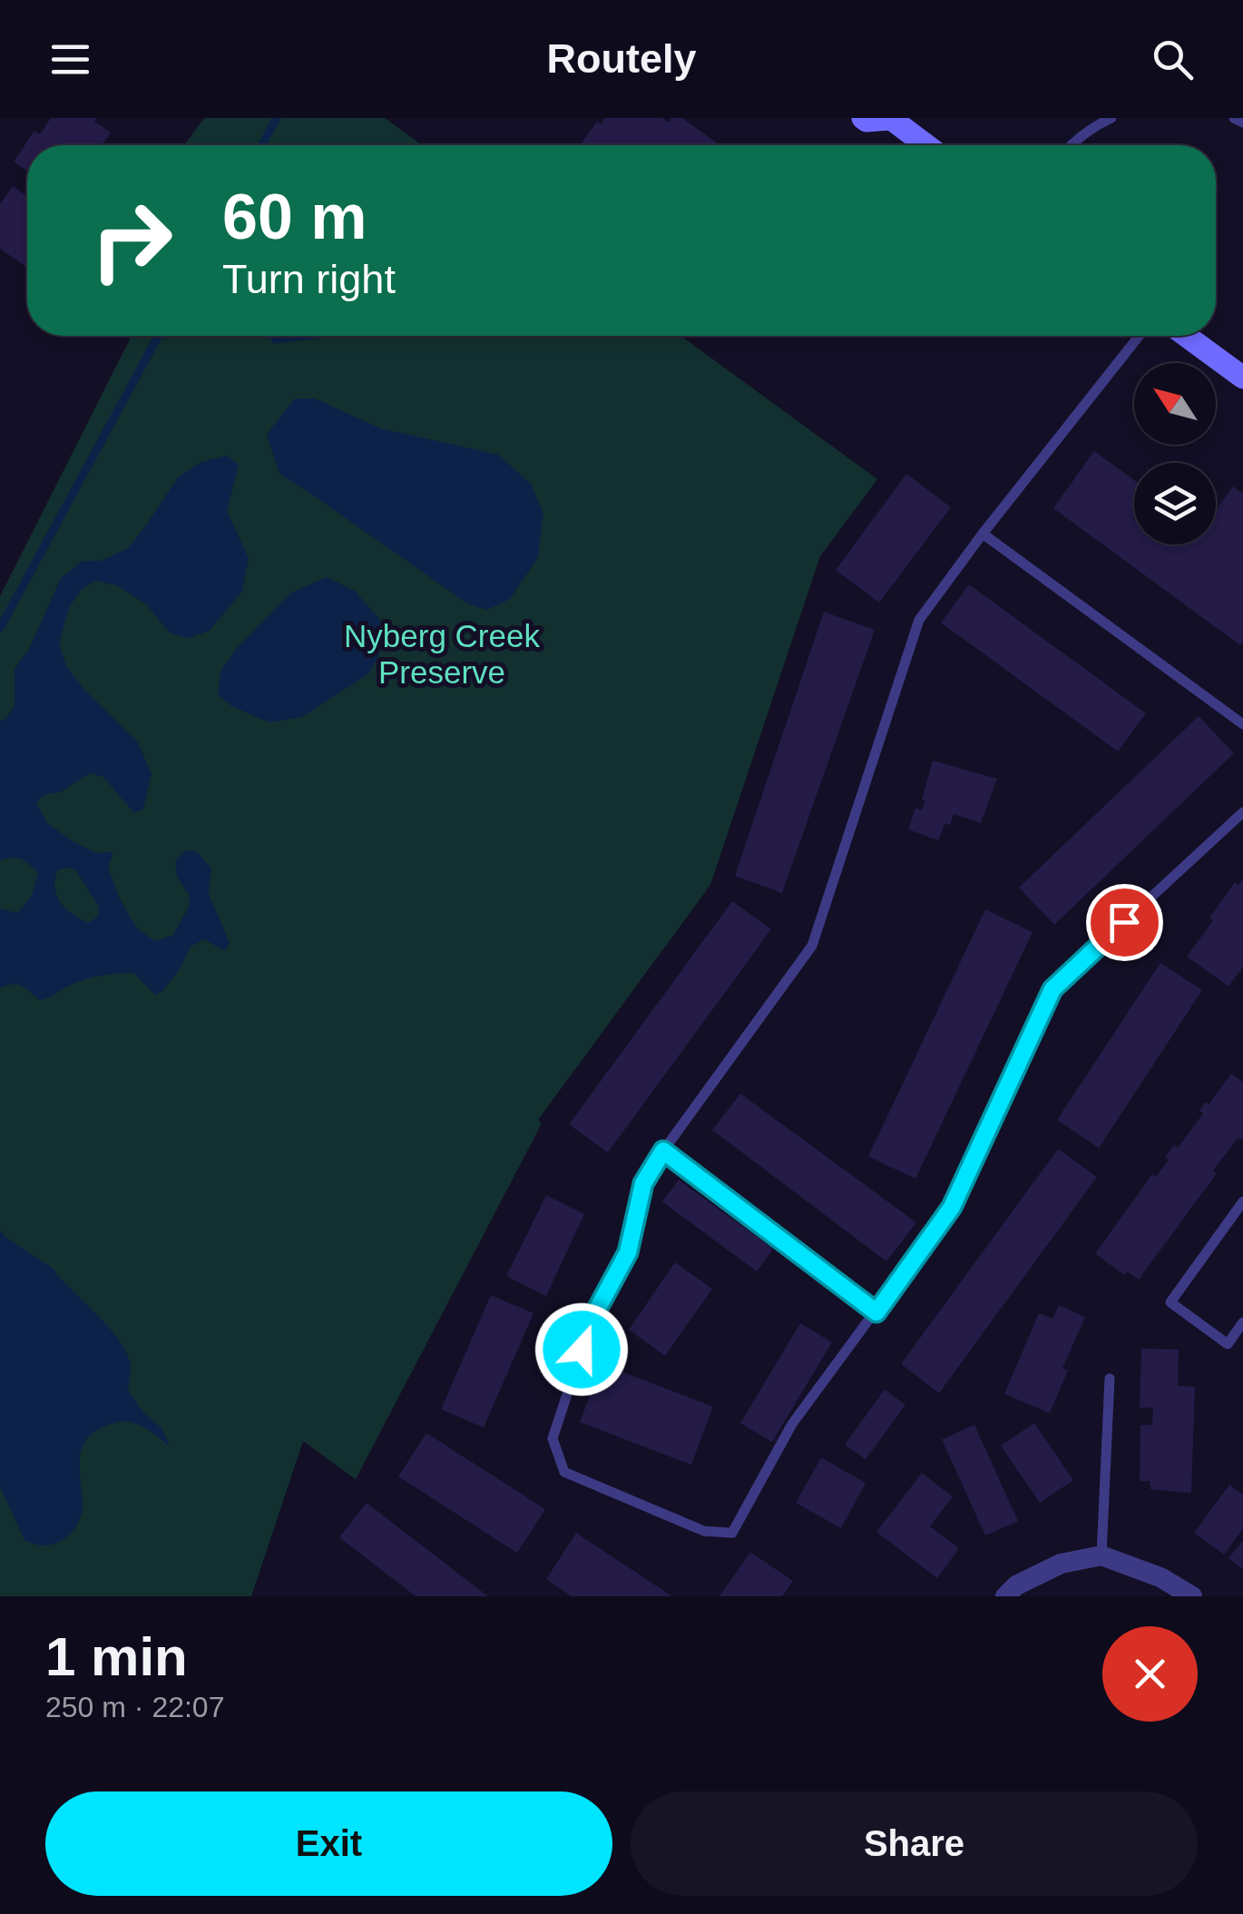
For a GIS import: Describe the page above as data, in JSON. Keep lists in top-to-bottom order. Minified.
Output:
{"parks":["Nyberg Creek Preserve"],"north":"top left","page":{"header":"Routely","turn":["60 m","Turn right"],"heading":["1 min","250 m · 22:07"],"buttons":["Exit","Share"]}}
